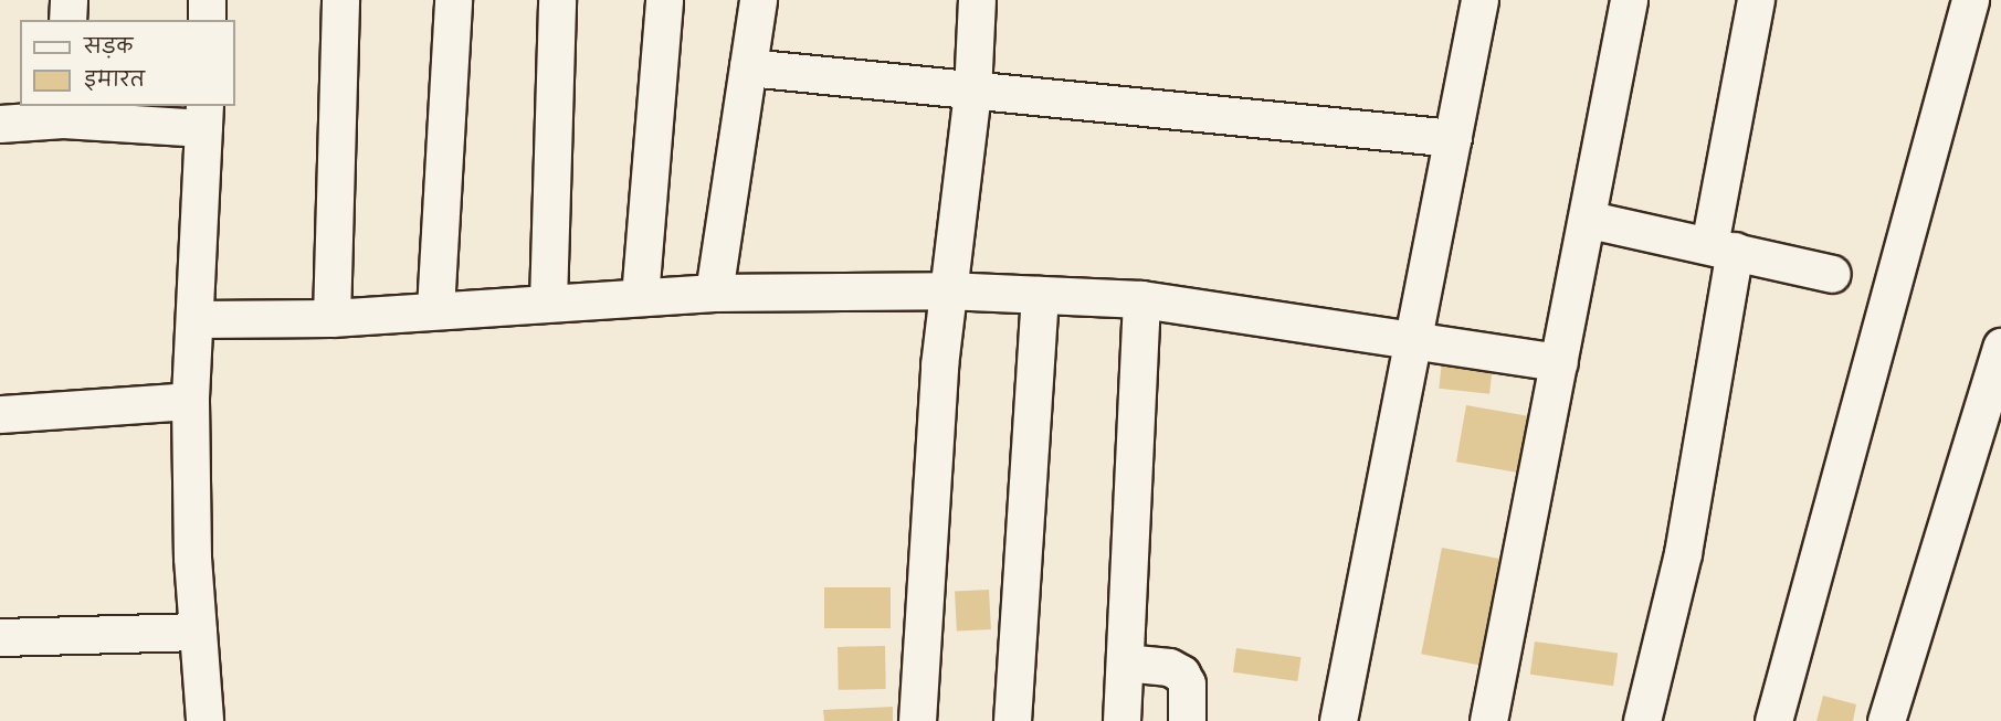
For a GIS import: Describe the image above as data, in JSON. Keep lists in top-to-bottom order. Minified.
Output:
{"legend":["सड़क","इमारत"]}
